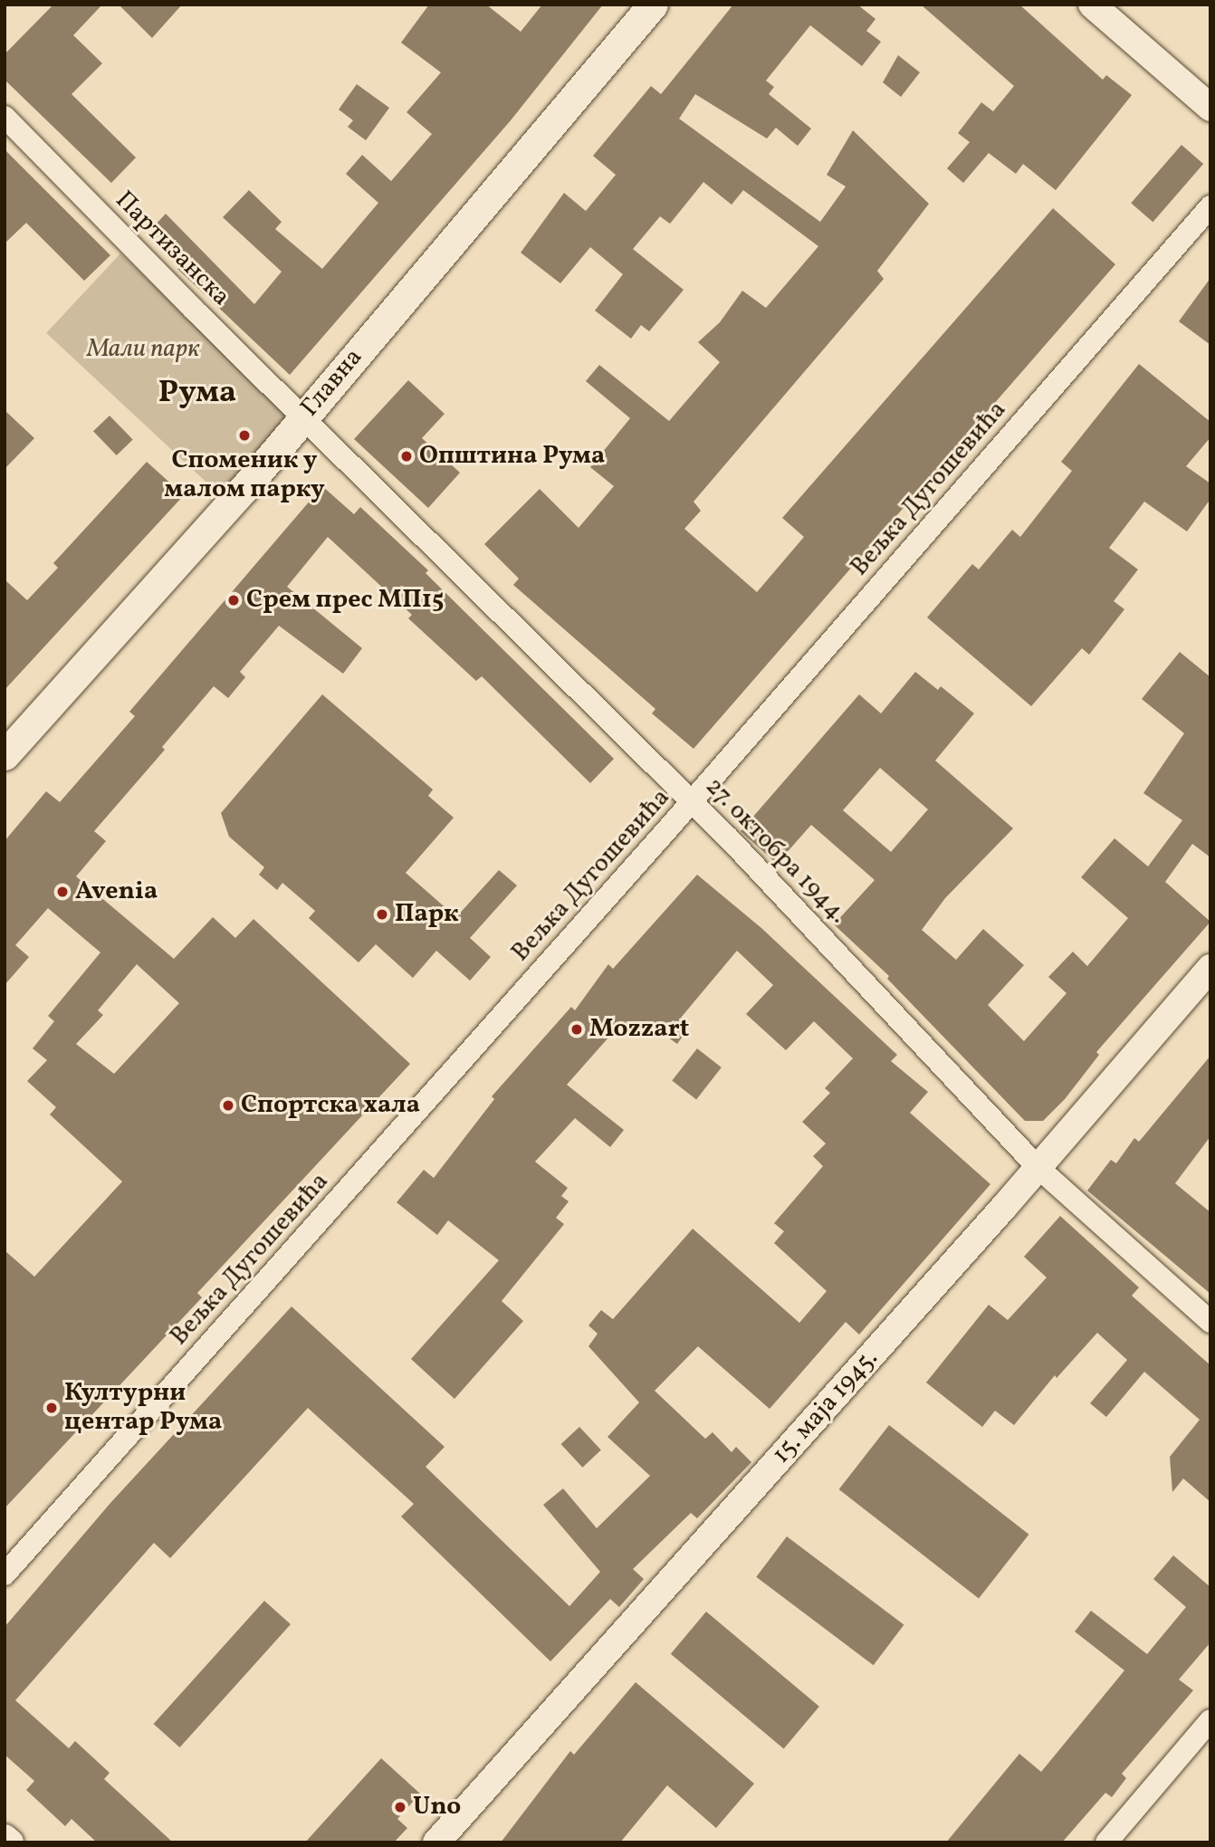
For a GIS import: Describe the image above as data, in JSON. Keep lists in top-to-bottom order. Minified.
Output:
{"streets":{"main road":["Главна"],"street":["Партизанска","Вељка Дугошевића","27. октобра 1944.","15. маја 1945."]},"crossings":[["Партизанска","Главна"],["Партизанска","27. октобра 1944."],["Главна","27. октобра 1944."],["Вељка Дугошевића","27. октобра 1944."],["27. октобра 1944.","15. маја 1945."]],"districts":["Рума"],"parks":["Мали парк"],"places":["Споменик у малом парку","Општина Рума","Срем прес МП15","Avenia","Парк","Mozzart","Спортска хала","Културни центар Рума","Uno"]}
